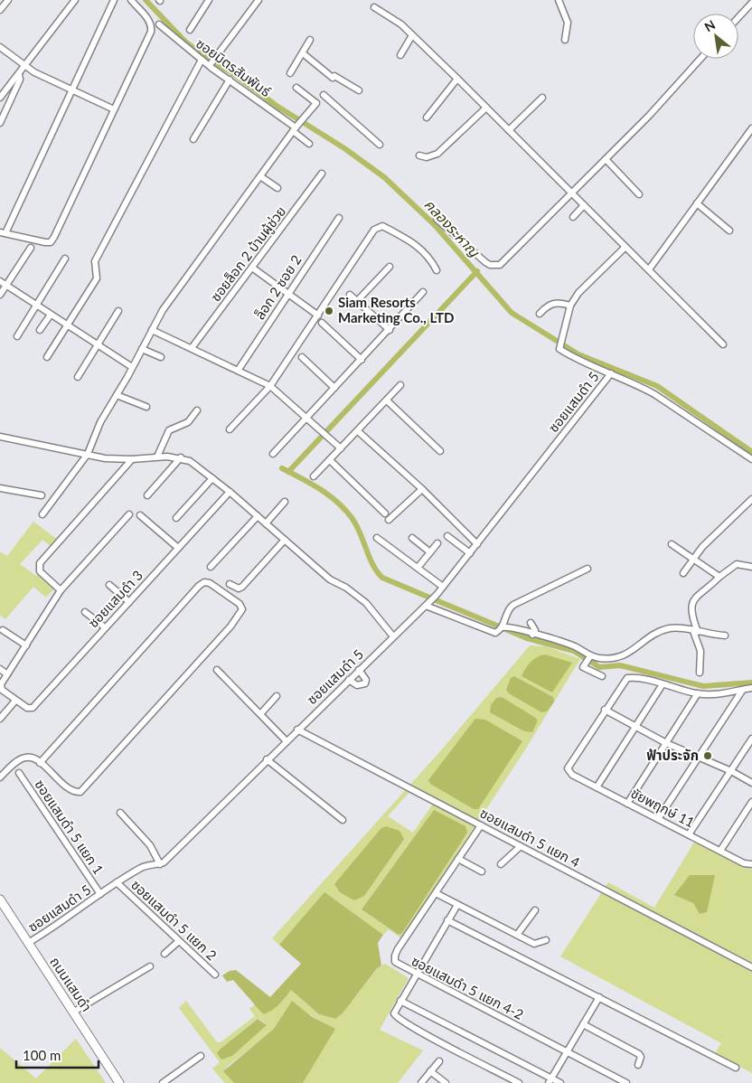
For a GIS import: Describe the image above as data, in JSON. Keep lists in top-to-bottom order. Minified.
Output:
{"streets":{"street":["ซอยมิตรสัมพันธ์","ซอยล็อก 2 บ้านผู้ช่วย","ล็อก 2 ซอย 2","ซอยแสมดำ 5","ซอยแสมดำ 3","ชัยพฤกษ์ 11","ซอยแสมดำ 5 แยก 1","ซอยแสมดำ 5 แยก 4","ซอยแสมดำ 5 แยก 2","ถนนแสมดำ","ซอยแสมดำ 5 แยก 4-2"]},"crossings":[["ซอยแสมดำ 5","ซอยแสมดำ 5 แยก 1"],["ซอยแสมดำ 5","ซอยแสมดำ 5 แยก 4"],["ซอยแสมดำ 5","ซอยแสมดำ 5 แยก 2"],["ซอยแสมดำ 5","ถนนแสมดำ"],["ซอยแสมดำ 5 แยก 4","ซอยแสมดำ 5 แยก 4-2"]],"water":["คลองระหาญ"],"places":["Siam Resorts Marketing Co., LTD","ฟ้าประจัก"],"scale_bar":"100 m","north":"top left"}
